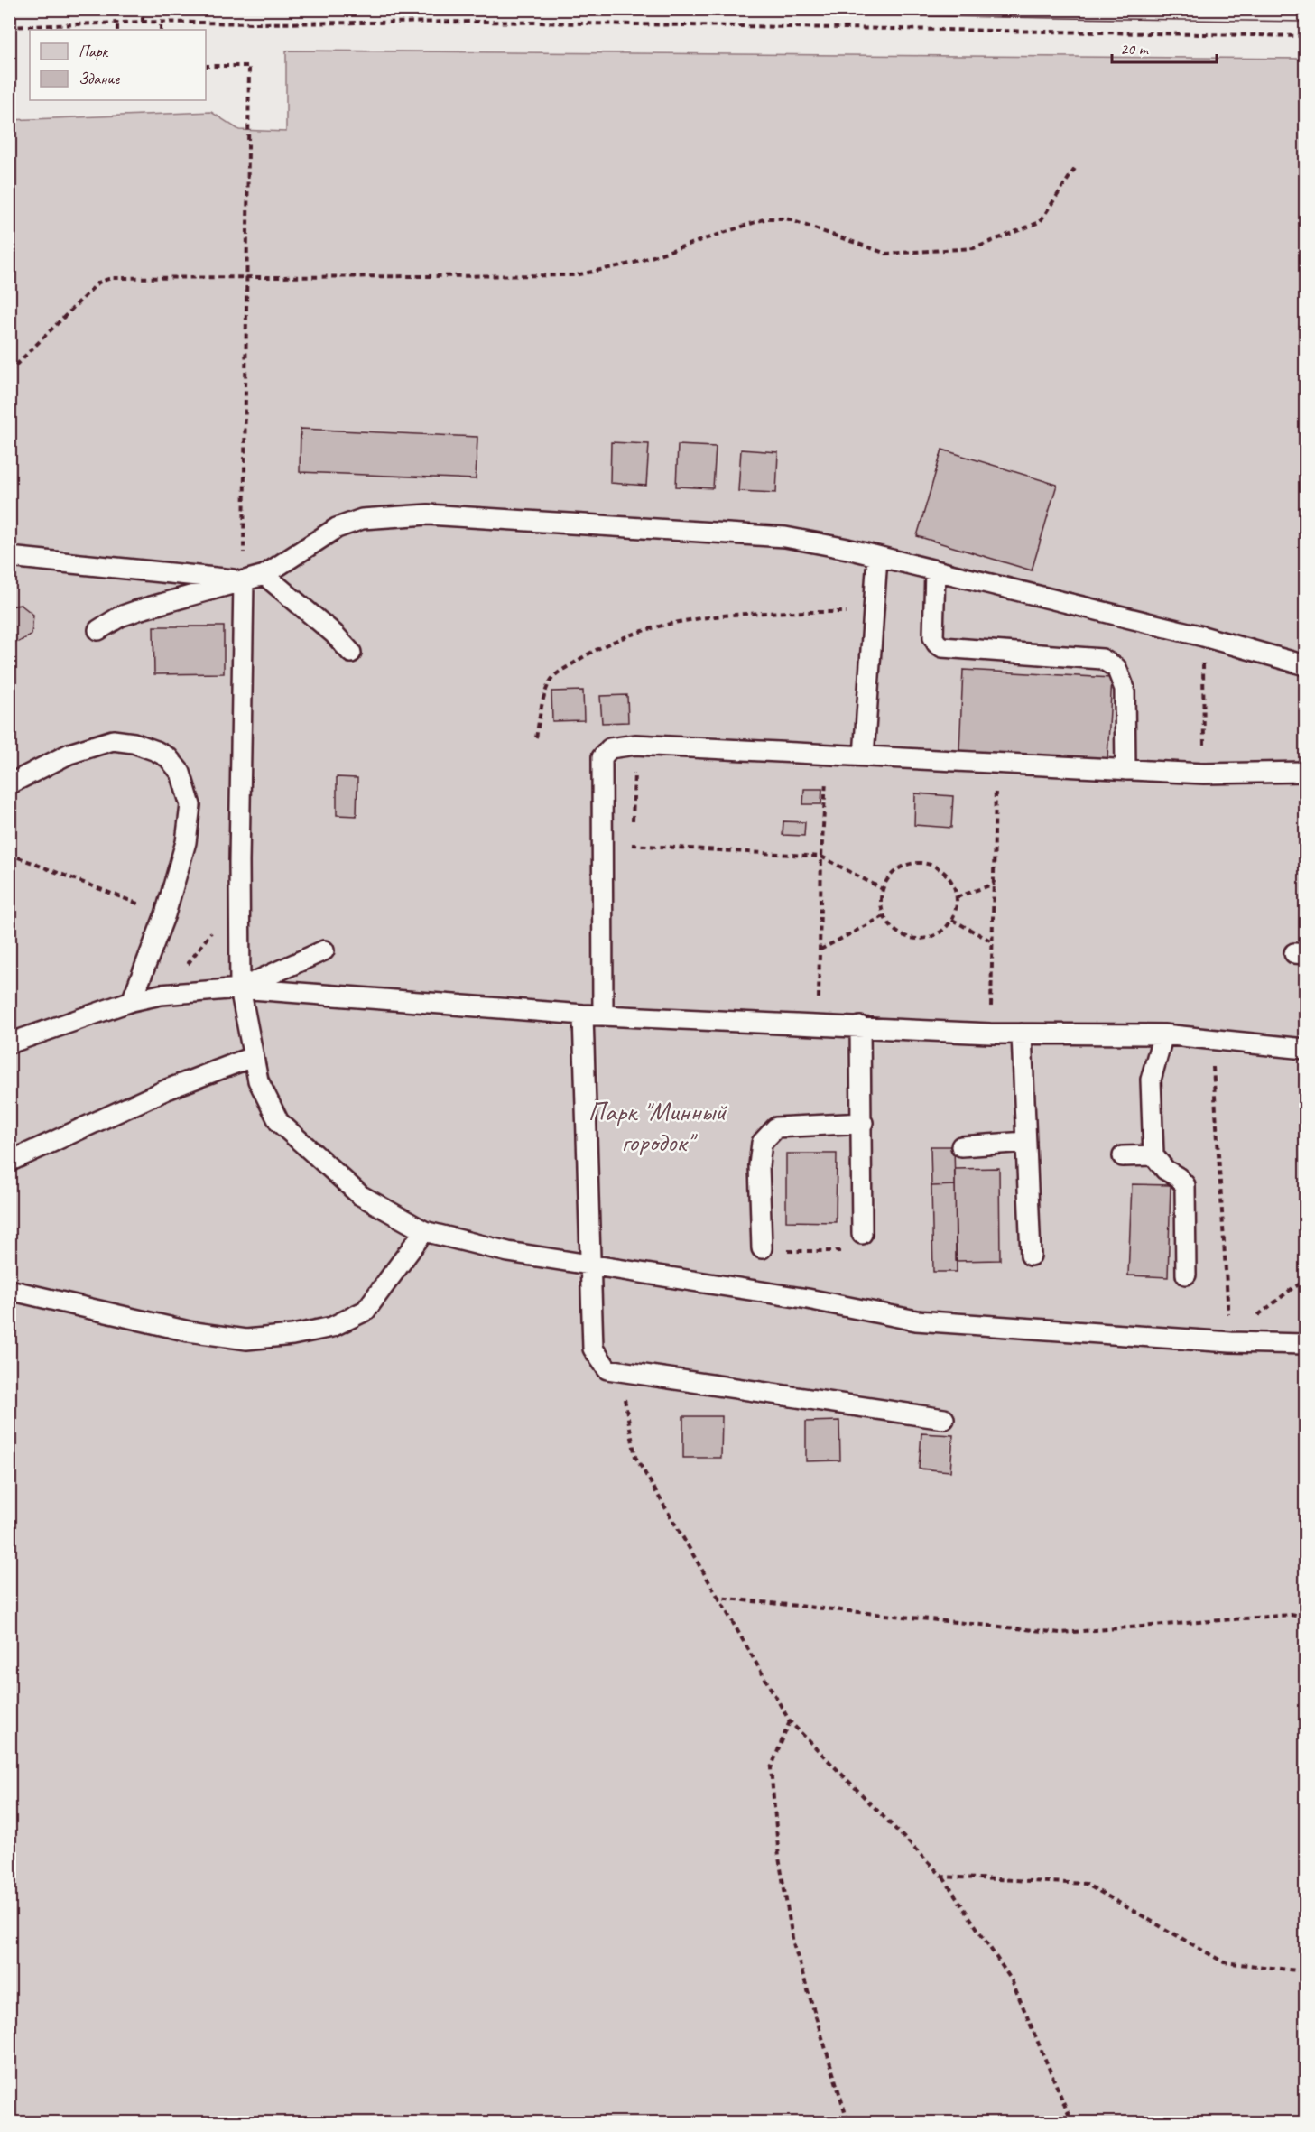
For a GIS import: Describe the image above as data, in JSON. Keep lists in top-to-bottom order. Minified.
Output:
{"parks":["Парк \"Минный городок\""],"legend":["Парк","Здание"],"scale_bar":"20 m"}
